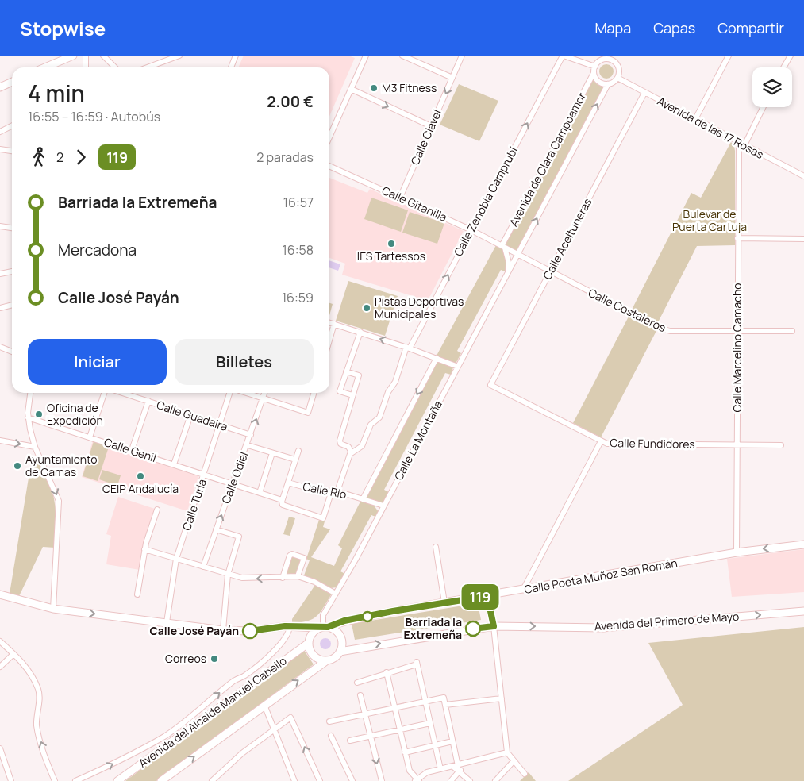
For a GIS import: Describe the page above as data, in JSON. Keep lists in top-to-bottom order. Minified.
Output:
{"streets":{"main road":["Calle Poeta Muñoz San Román","Avenida del Primero de Mayo","Avenida del Alcalde Manuel Cabello"],"street":["Avenida de las 17 Rosas","Calle Clavel","Avenida de Clara Campoamor","Calle Zenobia Camprubí","Calle Gitanilla","Calle Aceituneras","Calle Costaleros","Calle Marcelino Camacho","Calle Guadaira","Calle La Montaña","Calle Fundidores","Calle Genil","Calle Odiel","Calle Río","Calle Turia"]},"crossings":[["Avenida de las 17 Rosas","Avenida de Clara Campoamor"],["Avenida de las 17 Rosas","Calle Aceituneras"],["Avenida de las 17 Rosas","Calle Marcelino Camacho"],["Calle Clavel","Calle Gitanilla"],["Avenida de Clara Campoamor","Calle Gitanilla"],["Avenida de Clara Campoamor","Calle Costaleros"],["Avenida de Clara Campoamor","Calle La Montaña"],["Calle Zenobia Camprubí","Calle Gitanilla"],["Calle Gitanilla","Calle Costaleros"],["Calle Gitanilla","Calle La Montaña"],["Calle Aceituneras","Calle Costaleros"],["Calle Aceituneras","Calle Fundidores"],["Calle Costaleros","Calle Marcelino Camacho"],["Calle Costaleros","Calle La Montaña"],["Calle Marcelino Camacho","Calle Fundidores"],["Calle Marcelino Camacho","Calle Poeta Muñoz San Román"],["Calle Guadaira","Calle Odiel"],["Calle Guadaira","Calle Turia"],["Calle La Montaña","Calle Río"],["Calle La Montaña","Calle Poeta Muñoz San Román"],["Calle La Montaña","Avenida del Primero de Mayo"],["Calle La Montaña","Avenida del Alcalde Manuel Cabello"],["Calle Genil","Calle Odiel"],["Calle Genil","Calle Río"],["Calle Genil","Calle Turia"],["Calle Poeta Muñoz San Román","Avenida del Primero de Mayo"],["Calle Poeta Muñoz San Román","Avenida del Alcalde Manuel Cabello"],["Avenida del Primero de Mayo","Avenida del Alcalde Manuel Cabello"]],"one_way":["Calle Zenobia Camprubí","Calle Odiel","Avenida del Primero de Mayo"],"parks":["Bulevar de Puerta Cartuja"],"places":["M3 Fitness","IES Tartessos","Pistas Deportivas Municipales","Oficina de Expedición","Ayuntamiento de Camas","CEIP Andalucía","Barriada la Extremeña","Calle José Payán","Correos"],"lines":["bus line 119"],"page":{"header":"Stopwise","nav":["Mapa","Capas","Compartir"],"on_map":"119","heading":["4 min","16:55 – 16:59 · Autobús","2.00 €"],"legs":["2","119","2 paradas"],"list":[{"name":"Barriada la Extremeña","value":"16:57"},{"name":"Mercadona","value":"16:58"},{"name":"Calle José Payán","value":"16:59"}],"buttons":["Iniciar","Billetes"]}}
